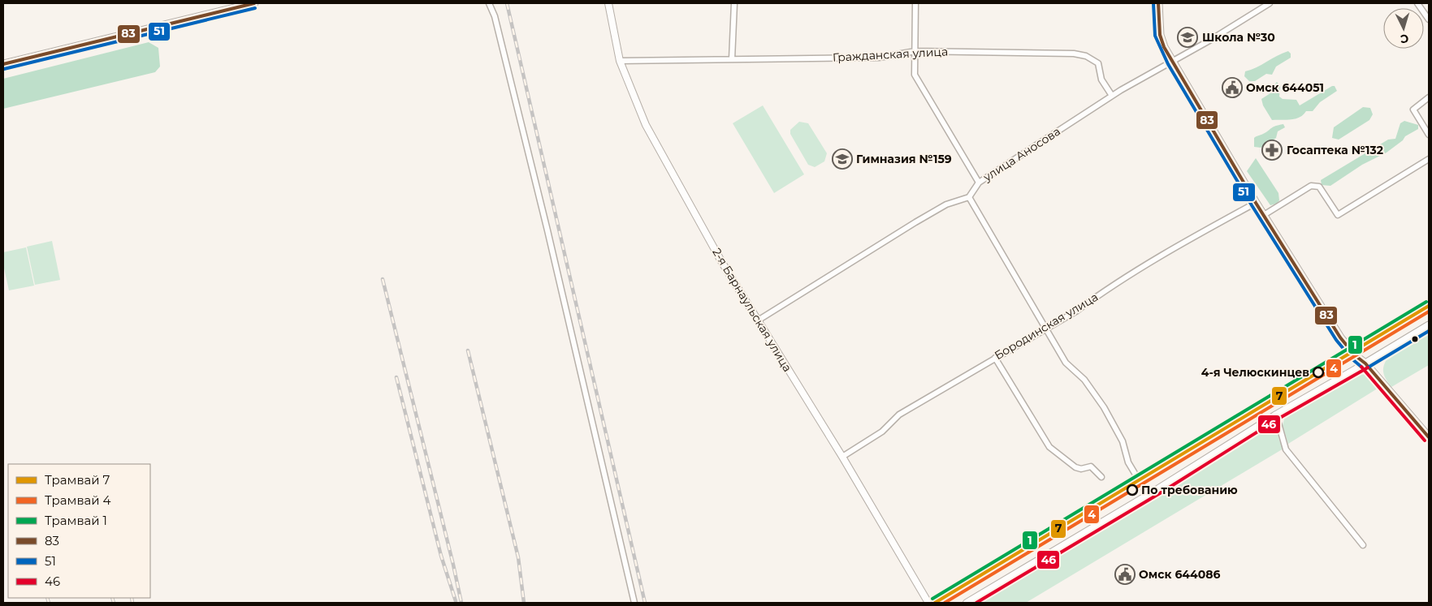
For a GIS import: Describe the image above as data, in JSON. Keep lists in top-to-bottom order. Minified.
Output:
{"streets":{"street":["Гражданская улица","улица Аносова","2-я Барнаульская улица","Бородинская улица"]},"crossings":[["Гражданская улица","улица Аносова"],["Гражданская улица","2-я Барнаульская улица"],["2-я Барнаульская улица","Бородинская улица"]],"places":{"school or university":["Школа №30","Гимназия №159"],"public building":["Омск 644051","Омск 644086"],"pharmacy":["Госаптека №132"],"other":["4-я Челюскинцев","По требованию"]},"lines":["transit line 83","transit line 51","tram line 1","tram line 7","tram line 4","transit line 46"],"legend":["Трамвай 7","Трамвай 4","Трамвай 1","83","51","46"],"north":"bottom"}
